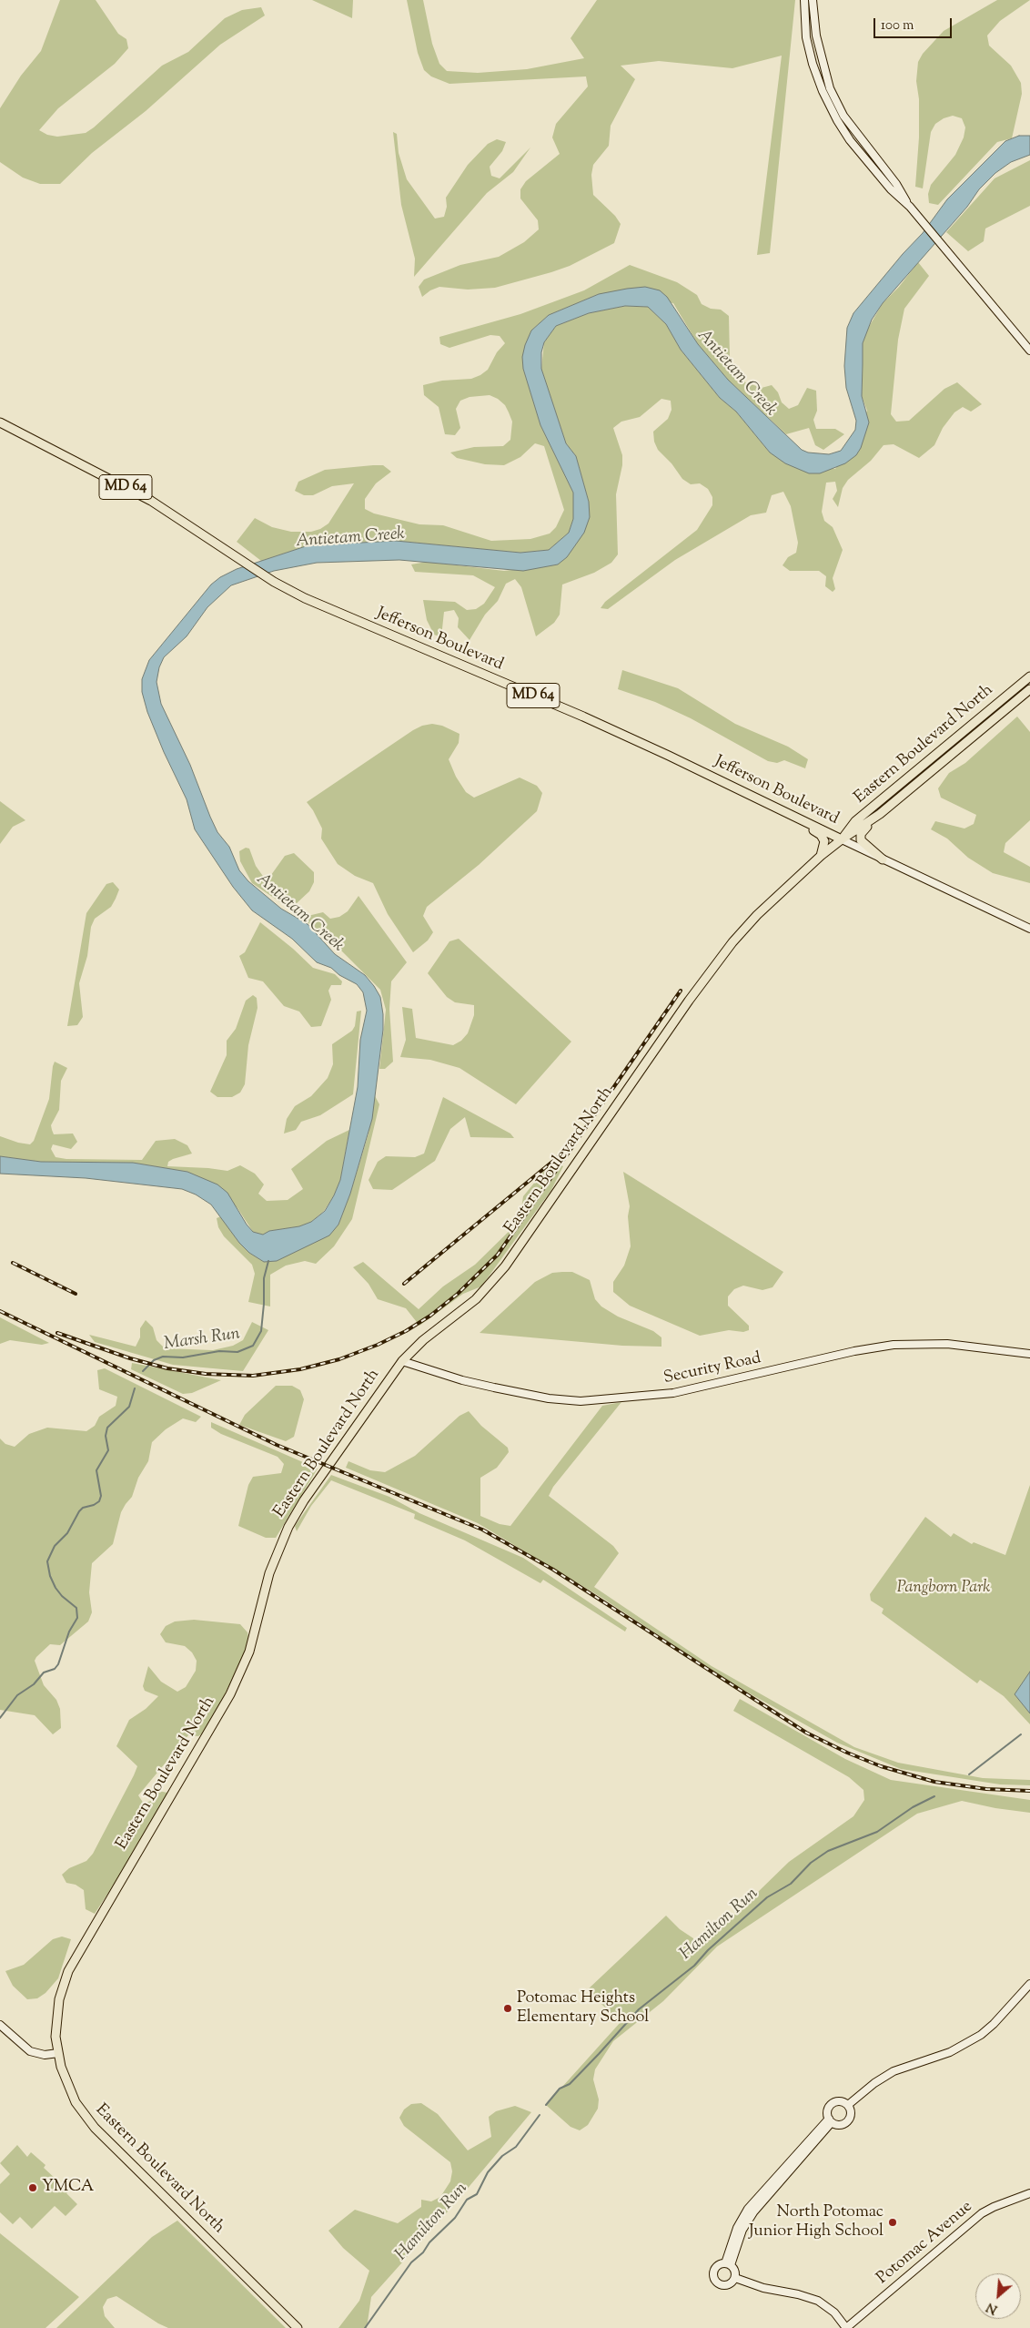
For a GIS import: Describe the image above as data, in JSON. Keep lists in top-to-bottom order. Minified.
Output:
{"streets":{"main road":["MD 64","Jefferson Boulevard","Eastern Boulevard North"],"street":["Security Road","Potomac Avenue"]},"crossings":[["Jefferson Boulevard","Eastern Boulevard North"],["Eastern Boulevard North","Security Road"]],"water":["Antietam Creek","Marsh Run","Hamilton Run"],"parks":["Pangborn Park"],"places":["Potomac Heights Elementary School","YMCA","North Potomac Junior High School"],"scale_bar":"100 m","north":"bottom left"}
